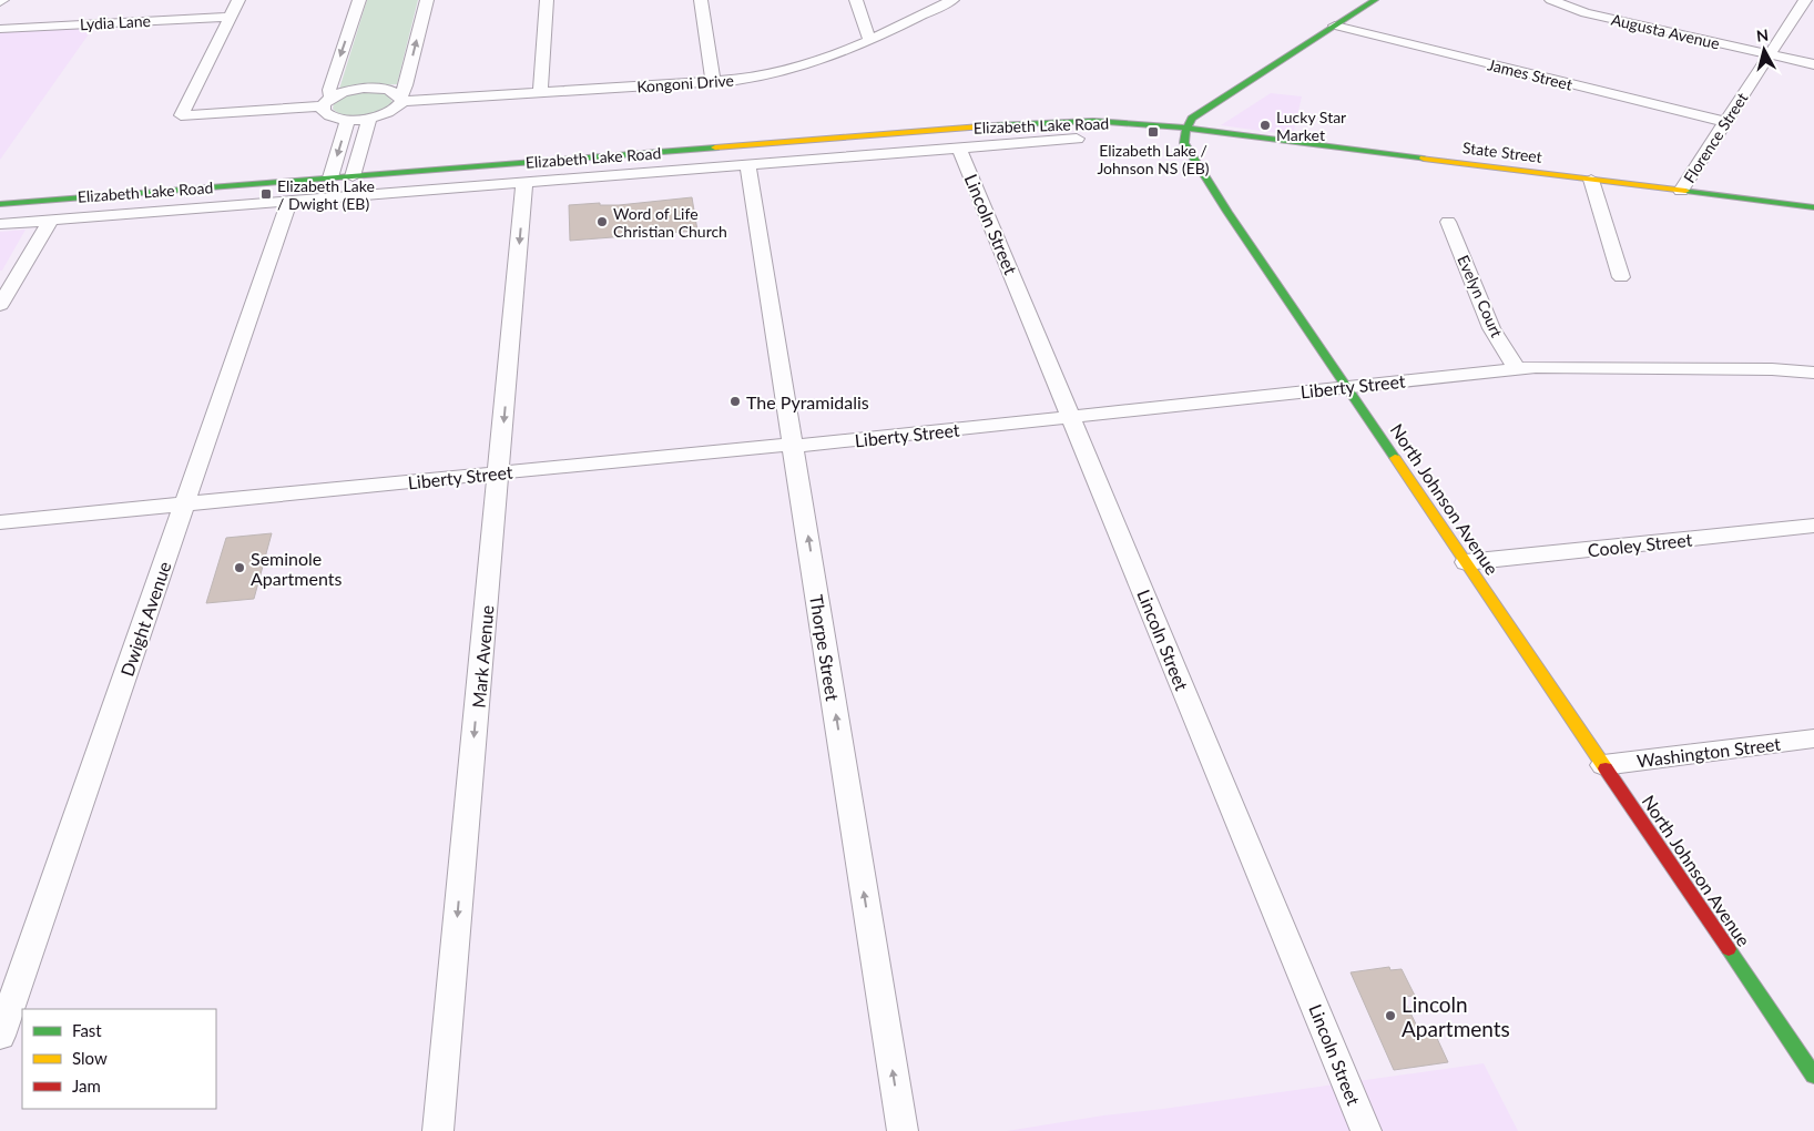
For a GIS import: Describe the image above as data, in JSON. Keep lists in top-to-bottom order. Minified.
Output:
{"streets":{"main road":["Elizabeth Lake Road","State Street","North Johnson Avenue"],"street":["Lydia Lane","Augusta Avenue","James Street","Kongoni Drive","Florence Street","Lincoln Street","Evelyn Court","Liberty Street","Cooley Street","Dwight Avenue","Thorpe Street","Mark Avenue","Washington Street"]},"crossings":[["Augusta Avenue","Florence Street"],["James Street","Florence Street"],["Elizabeth Lake Road","State Street"],["Elizabeth Lake Road","Lincoln Street"],["Elizabeth Lake Road","North Johnson Avenue"],["Elizabeth Lake Road","Dwight Avenue"],["Elizabeth Lake Road","Thorpe Street"],["Elizabeth Lake Road","Mark Avenue"],["Florence Street","State Street"],["State Street","North Johnson Avenue"],["Lincoln Street","Liberty Street"],["Evelyn Court","Liberty Street"],["Liberty Street","North Johnson Avenue"],["Liberty Street","Dwight Avenue"],["Liberty Street","Thorpe Street"],["Liberty Street","Mark Avenue"],["North Johnson Avenue","Cooley Street"],["North Johnson Avenue","Washington Street"]],"one_way":["Thorpe Street","Mark Avenue"],"places":{"other":["Lucky Star Market","Word of Life Christian Church","The Pyramidalis","Seminole Apartments","Lincoln Apartments"],"transit":["Elizabeth Lake / Johnson NS (EB)","Elizabeth Lake / Dwight (EB)"]},"legend":["Fast","Slow","Jam"],"north":"top"}
